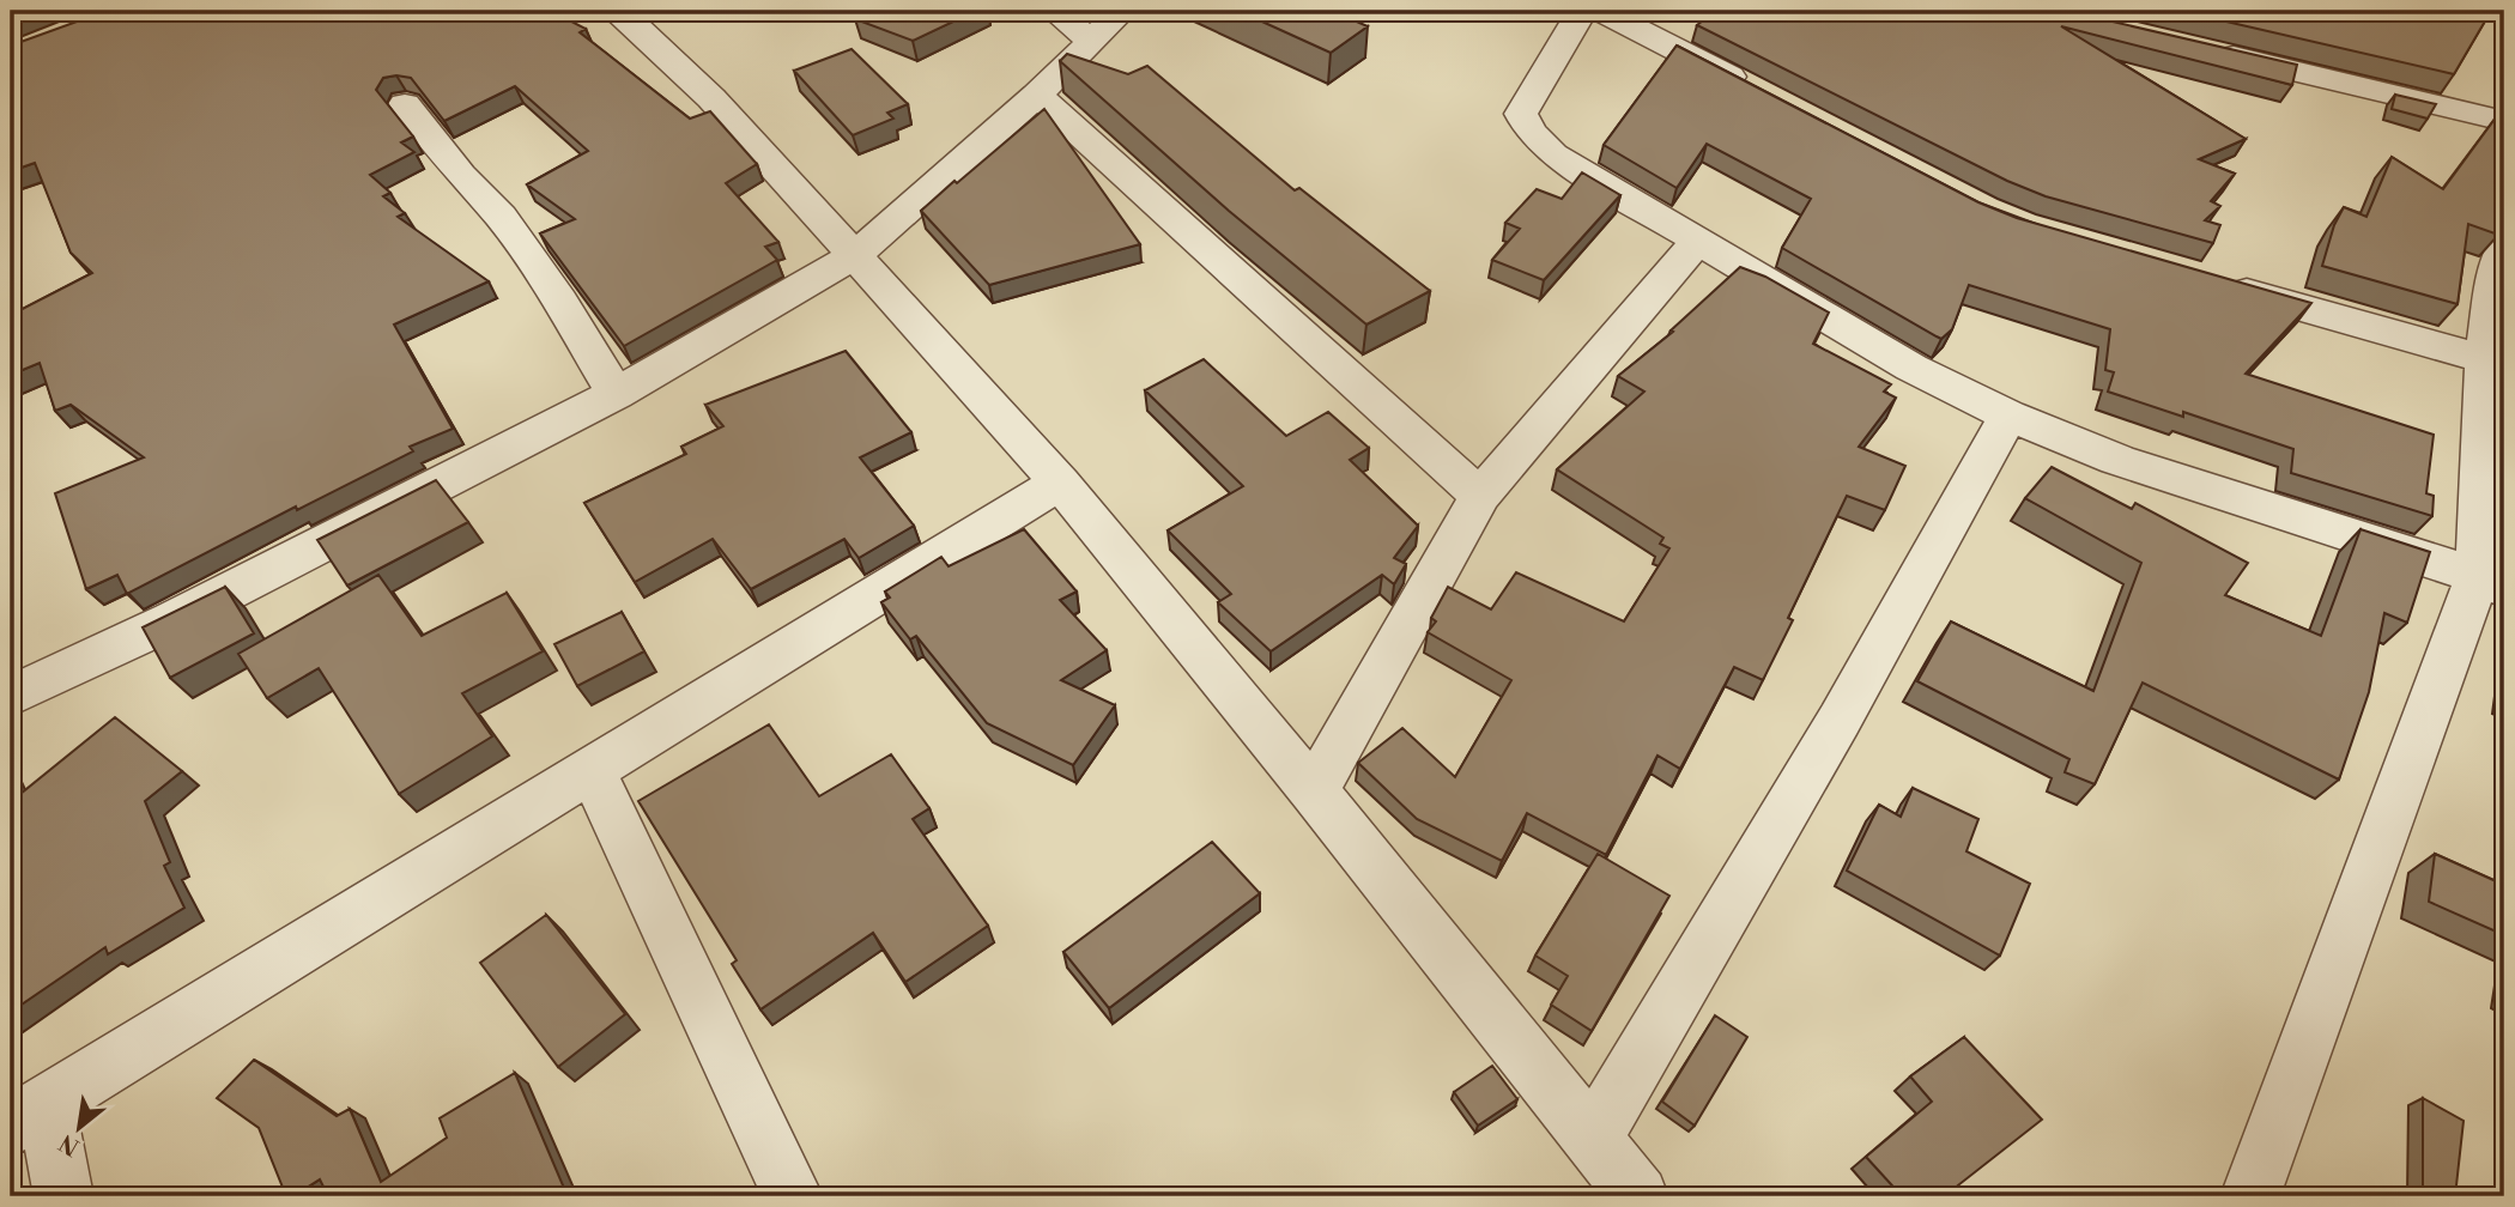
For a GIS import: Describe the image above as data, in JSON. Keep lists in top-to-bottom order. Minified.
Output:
{"north":"bottom left"}
